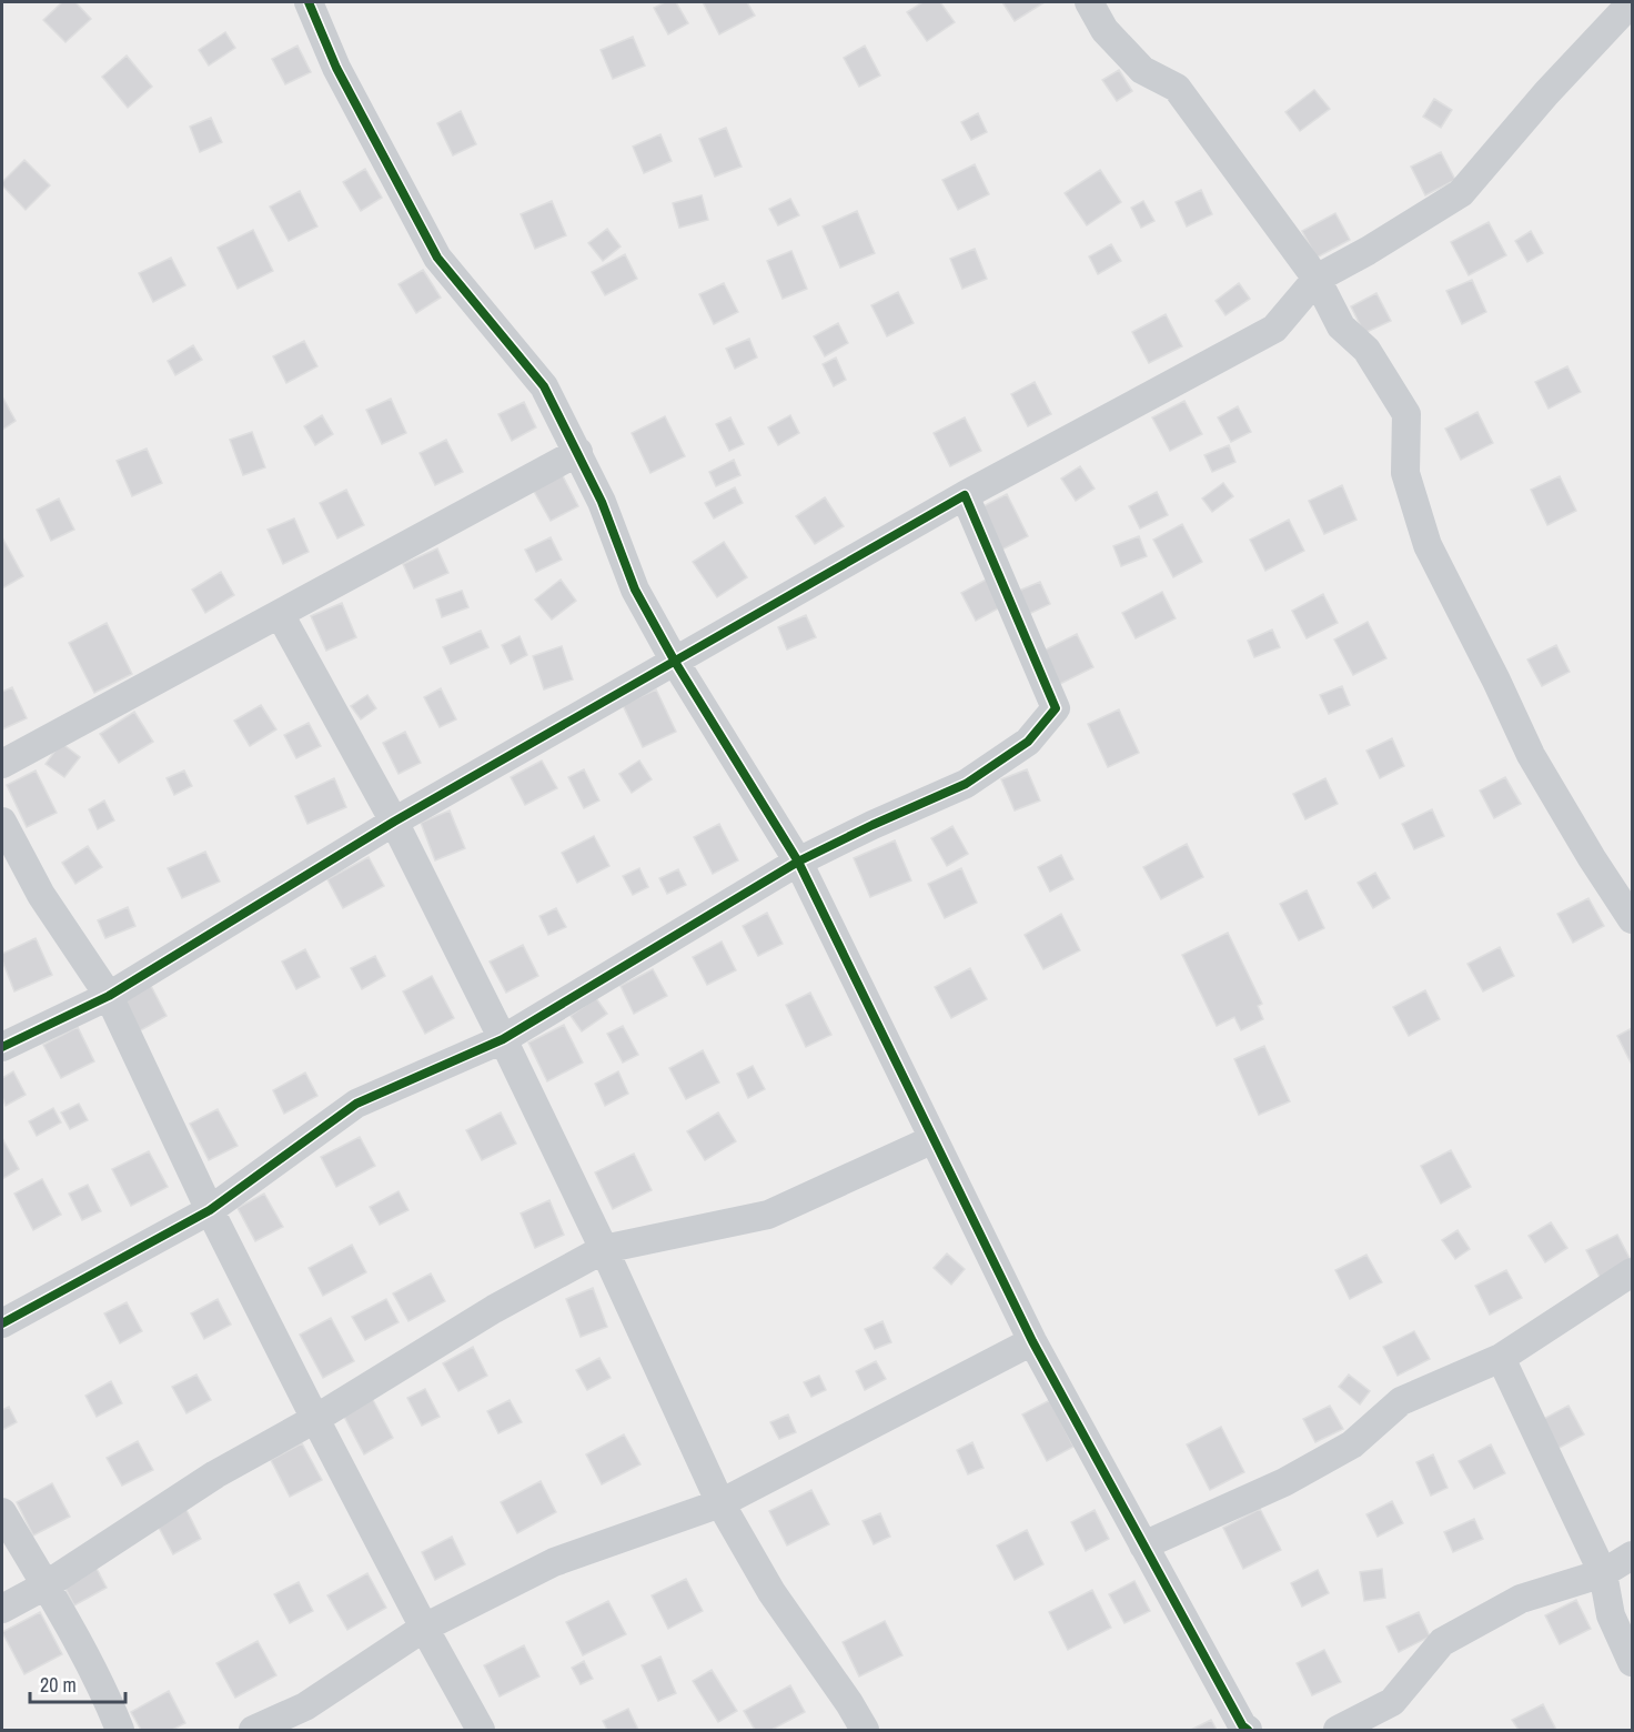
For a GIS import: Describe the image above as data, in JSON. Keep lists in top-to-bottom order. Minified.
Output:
{"scale_bar":"20 m"}
